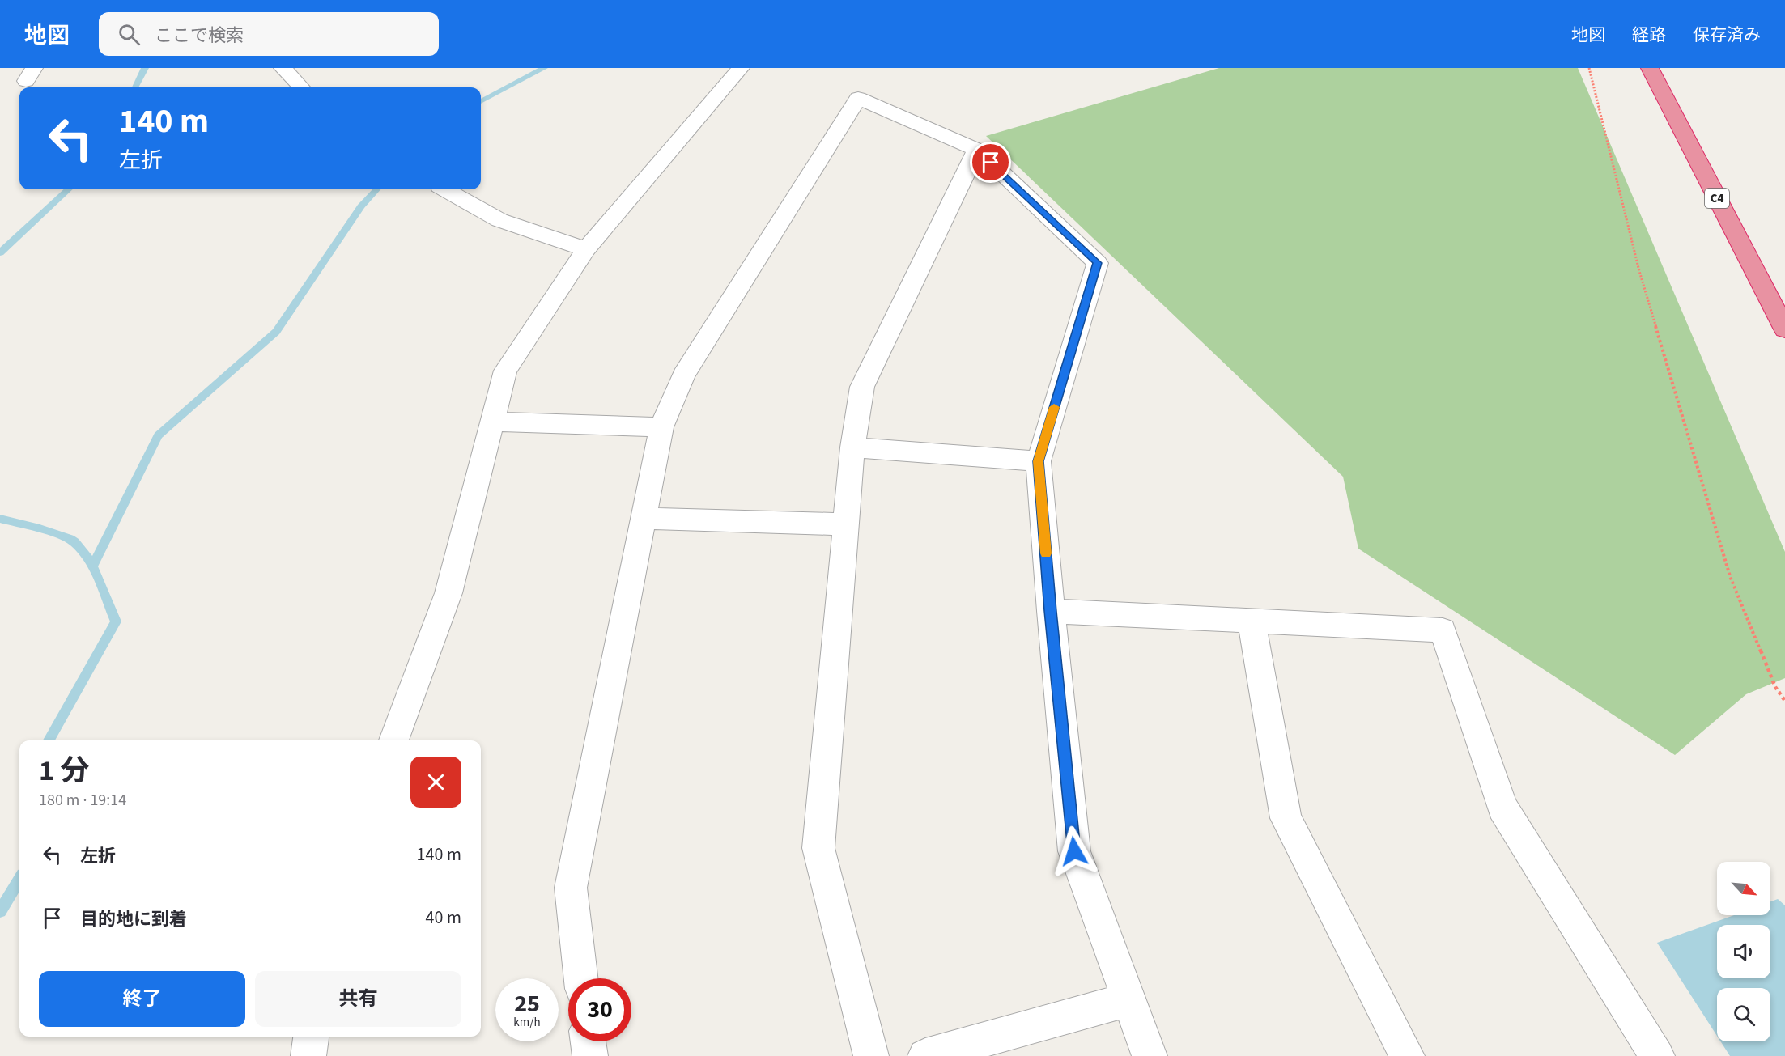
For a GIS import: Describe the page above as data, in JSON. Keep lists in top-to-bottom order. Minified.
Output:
{"streets":{"highway":["C4"]},"north":"bottom right","page":{"header":"地図","search":"ここで検索","nav":["地図","経路","保存済み"],"turn":["140 m","左折"],"heading":["1 分","180 m · 19:14"],"list":[{"name":"左折","value":"140 m"},{"name":"目的地に到着","value":"40 m"}],"buttons":["終了","共有"],"speed":"25 km/h","limit":"30"}}
